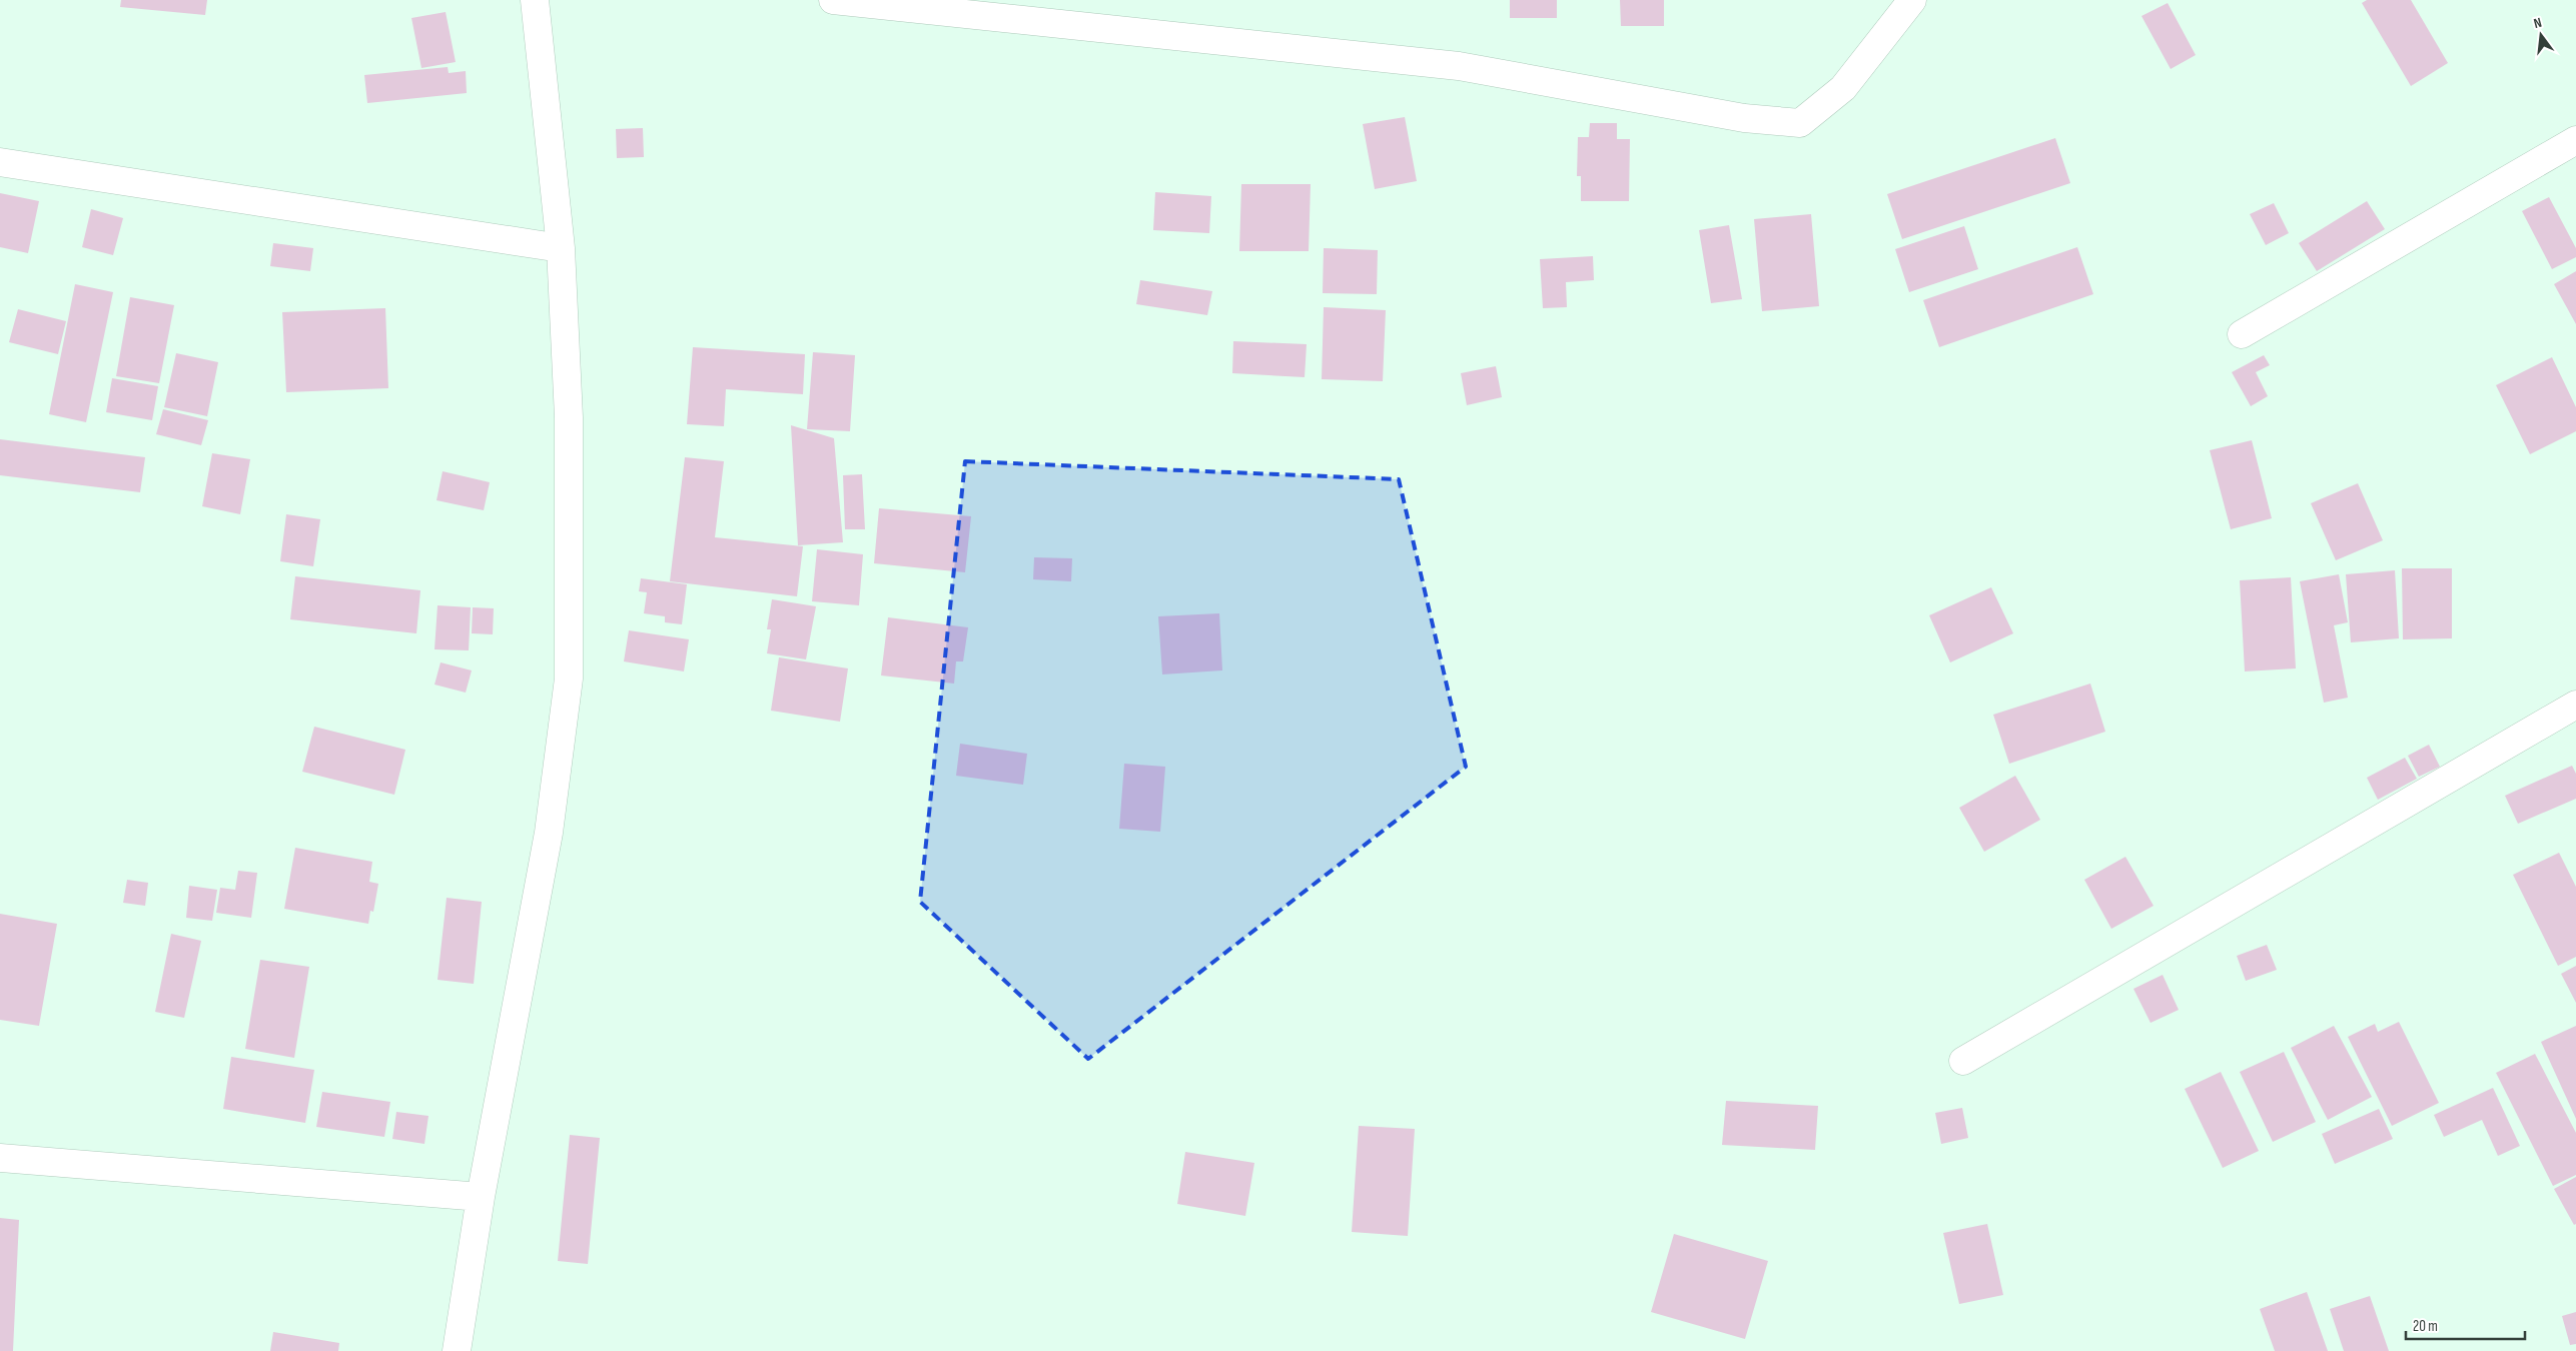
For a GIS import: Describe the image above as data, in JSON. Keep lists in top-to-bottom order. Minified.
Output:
{"scale_bar":"20 m","north":"top"}
